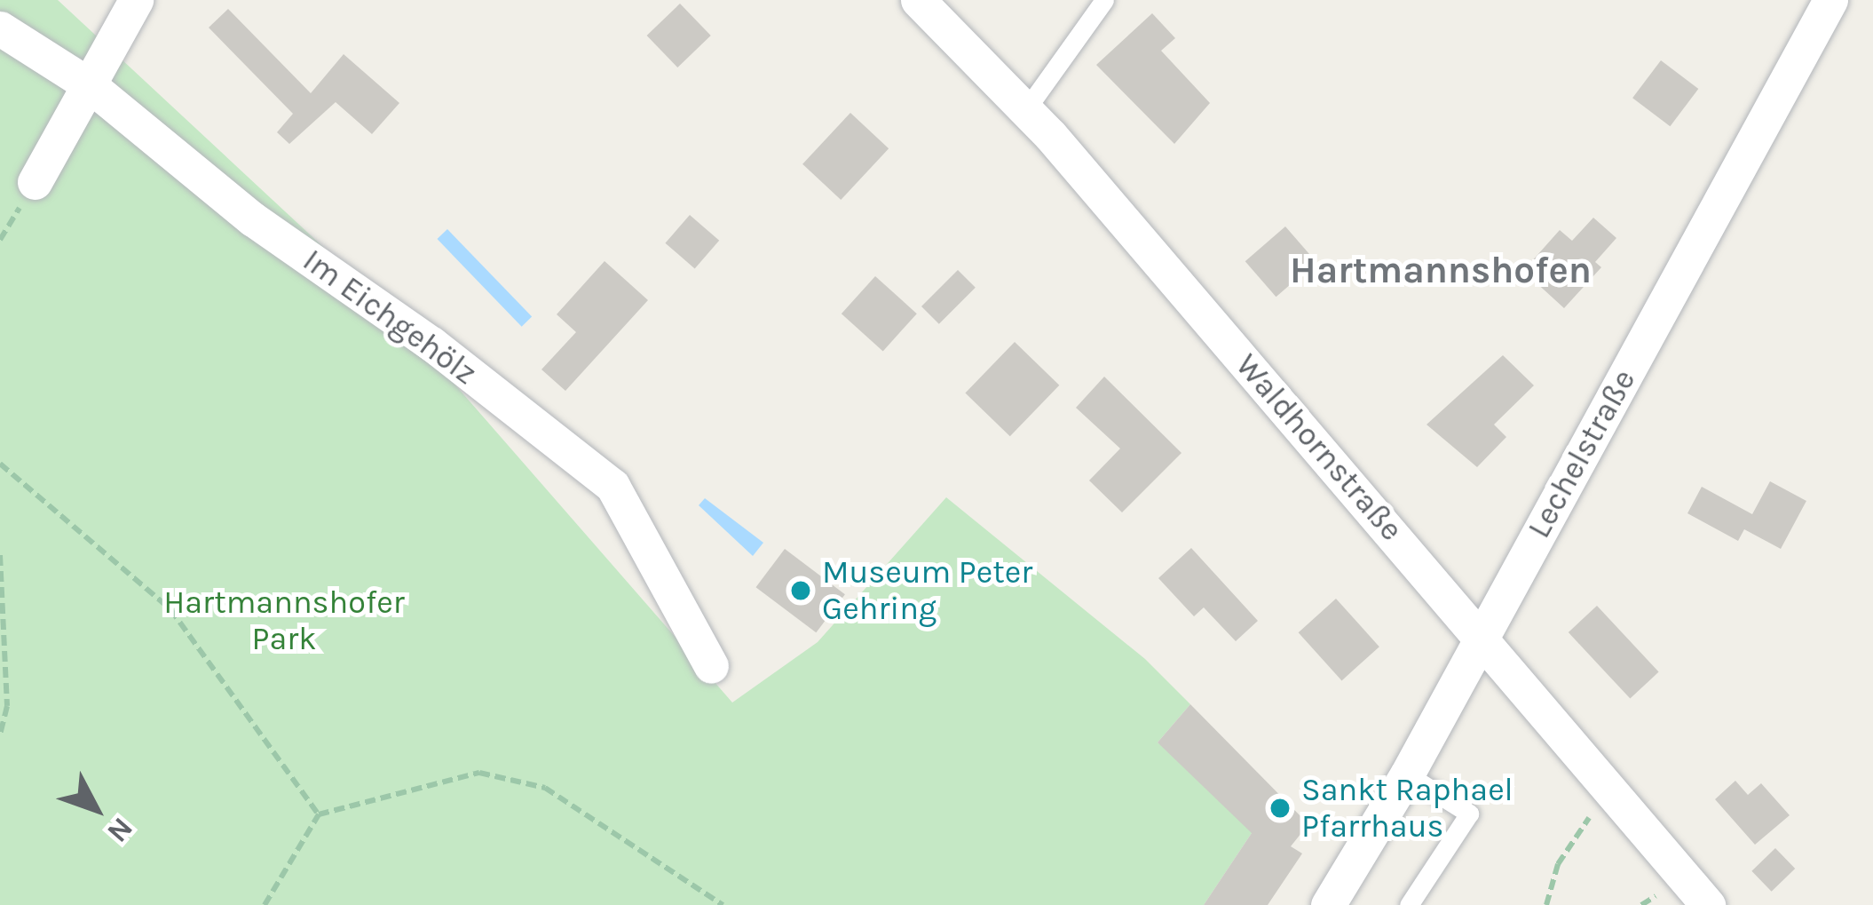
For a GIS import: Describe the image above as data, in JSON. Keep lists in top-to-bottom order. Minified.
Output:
{"streets":{"street":["Im Eichgehölz","Waldhornstraße","Lechelstraße"]},"crossings":[["Waldhornstraße","Lechelstraße"]],"districts":["Hartmannshofen"],"parks":["Hartmannshofer Park"],"places":["Museum Peter Gehring","Sankt Raphael Pfarrhaus"],"north":"bottom right"}
